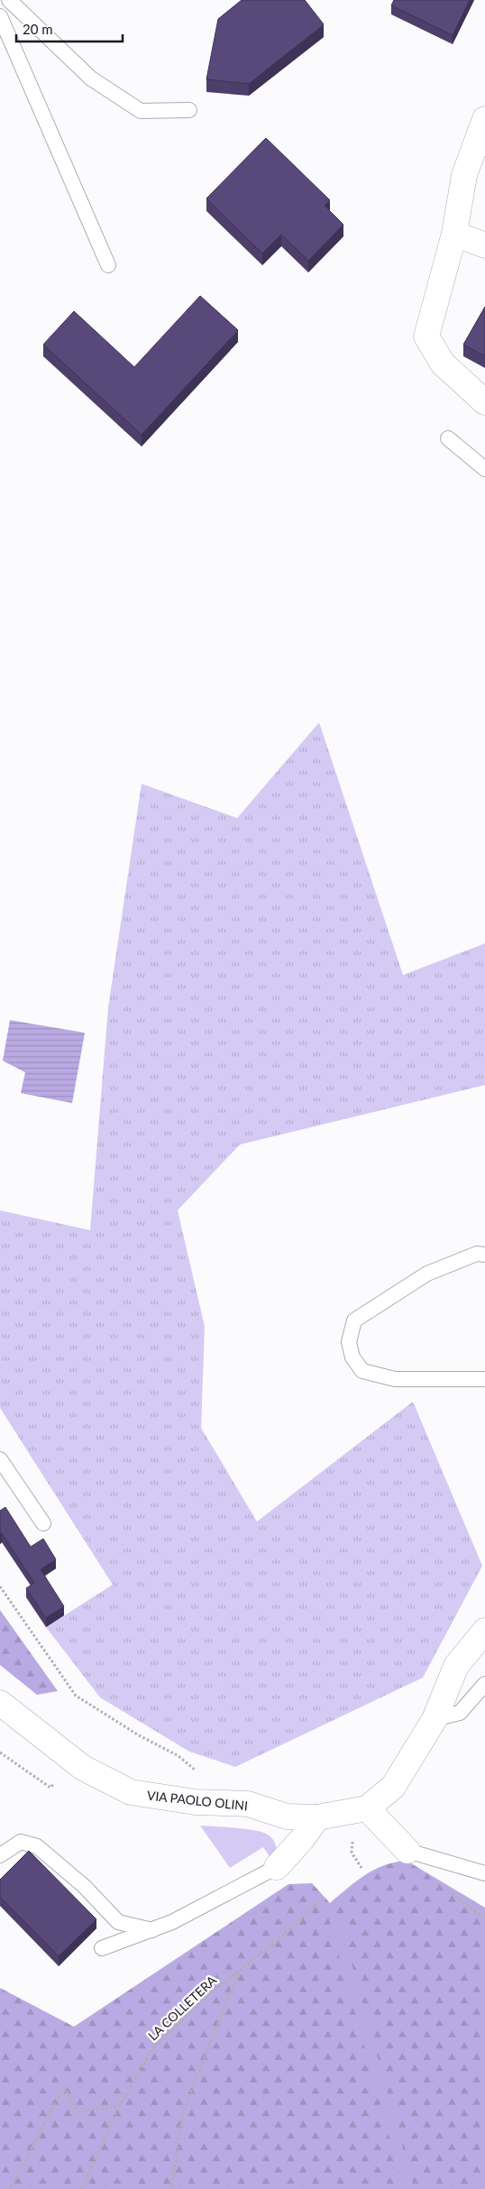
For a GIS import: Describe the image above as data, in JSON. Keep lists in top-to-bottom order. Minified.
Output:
{"streets":{"street":["VIA PAOLO OLINI"],"path":["LA COLLETERA"]},"scale_bar":"20 m"}
